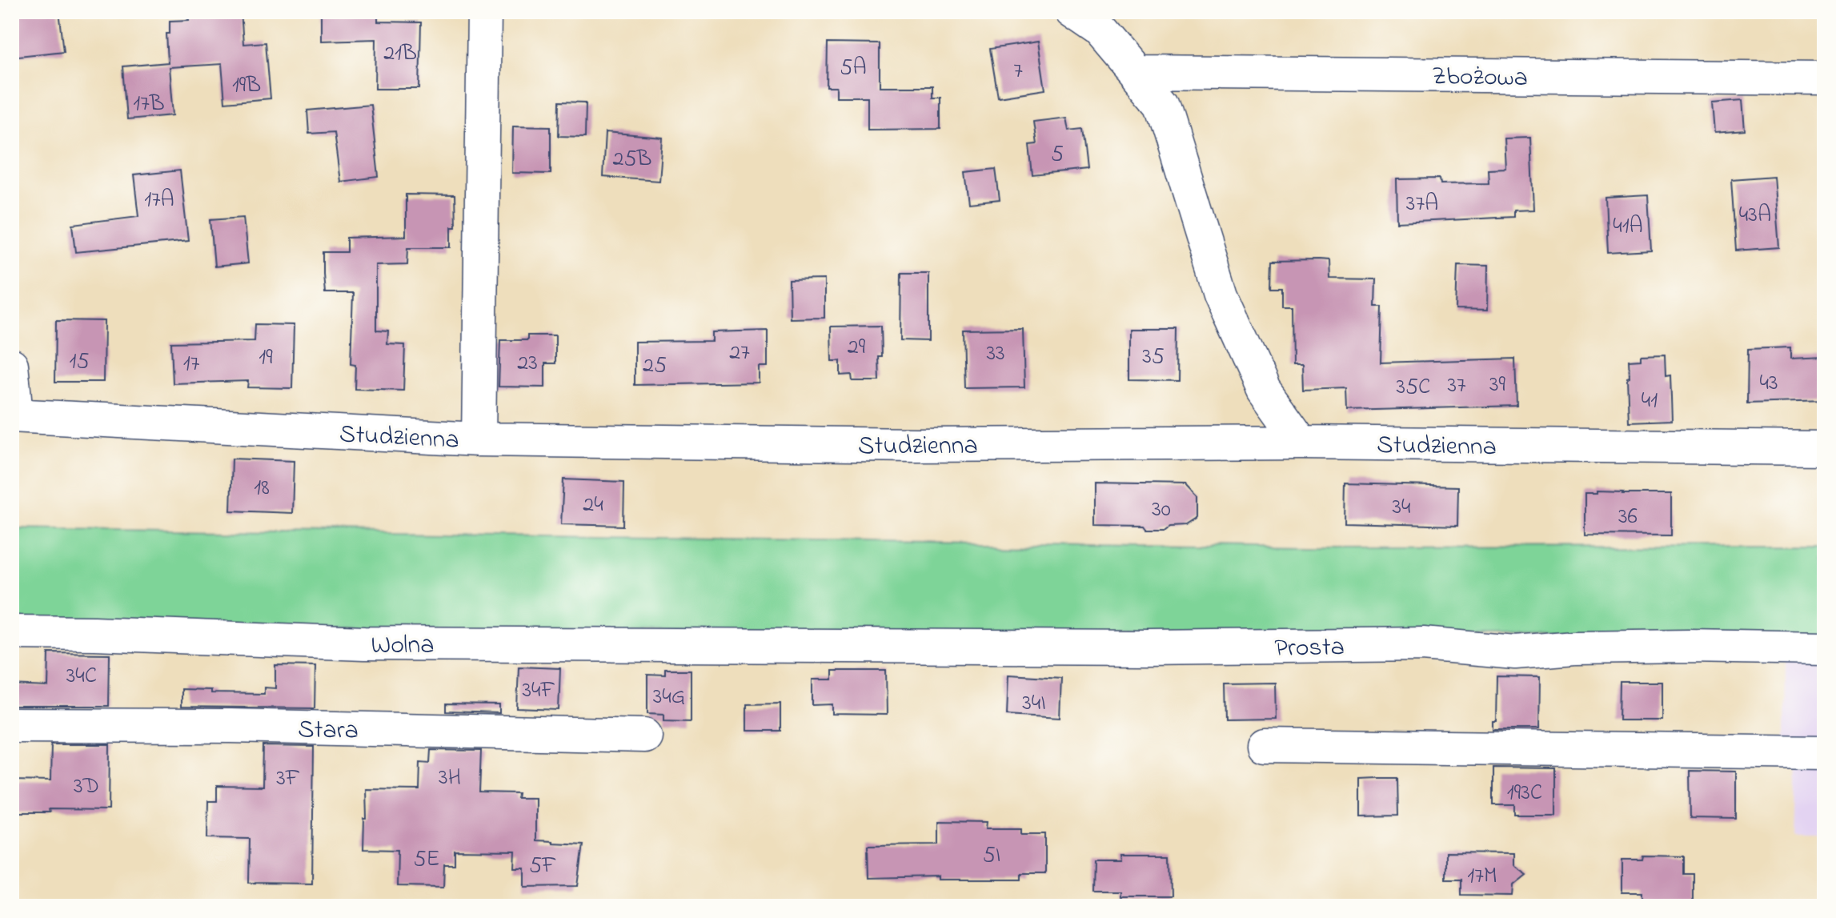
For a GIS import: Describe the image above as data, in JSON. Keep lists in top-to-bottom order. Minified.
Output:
{"streets":{"street":["Zbożowa","Studzienna","Wolna","Prosta","Stara"]},"crossings":[["Wolna","Prosta"]],"house_numbers":["21B","5A","7","19B","17B","5","25B","17A","37A","43A","41A","29","27","33","35","19","15","23","17","25","43","39","37","35C","41","18","24","34","30","36","34C","34F","34G","34I","3H","3F","3D","193C","5I","5E","5F","17M"]}
